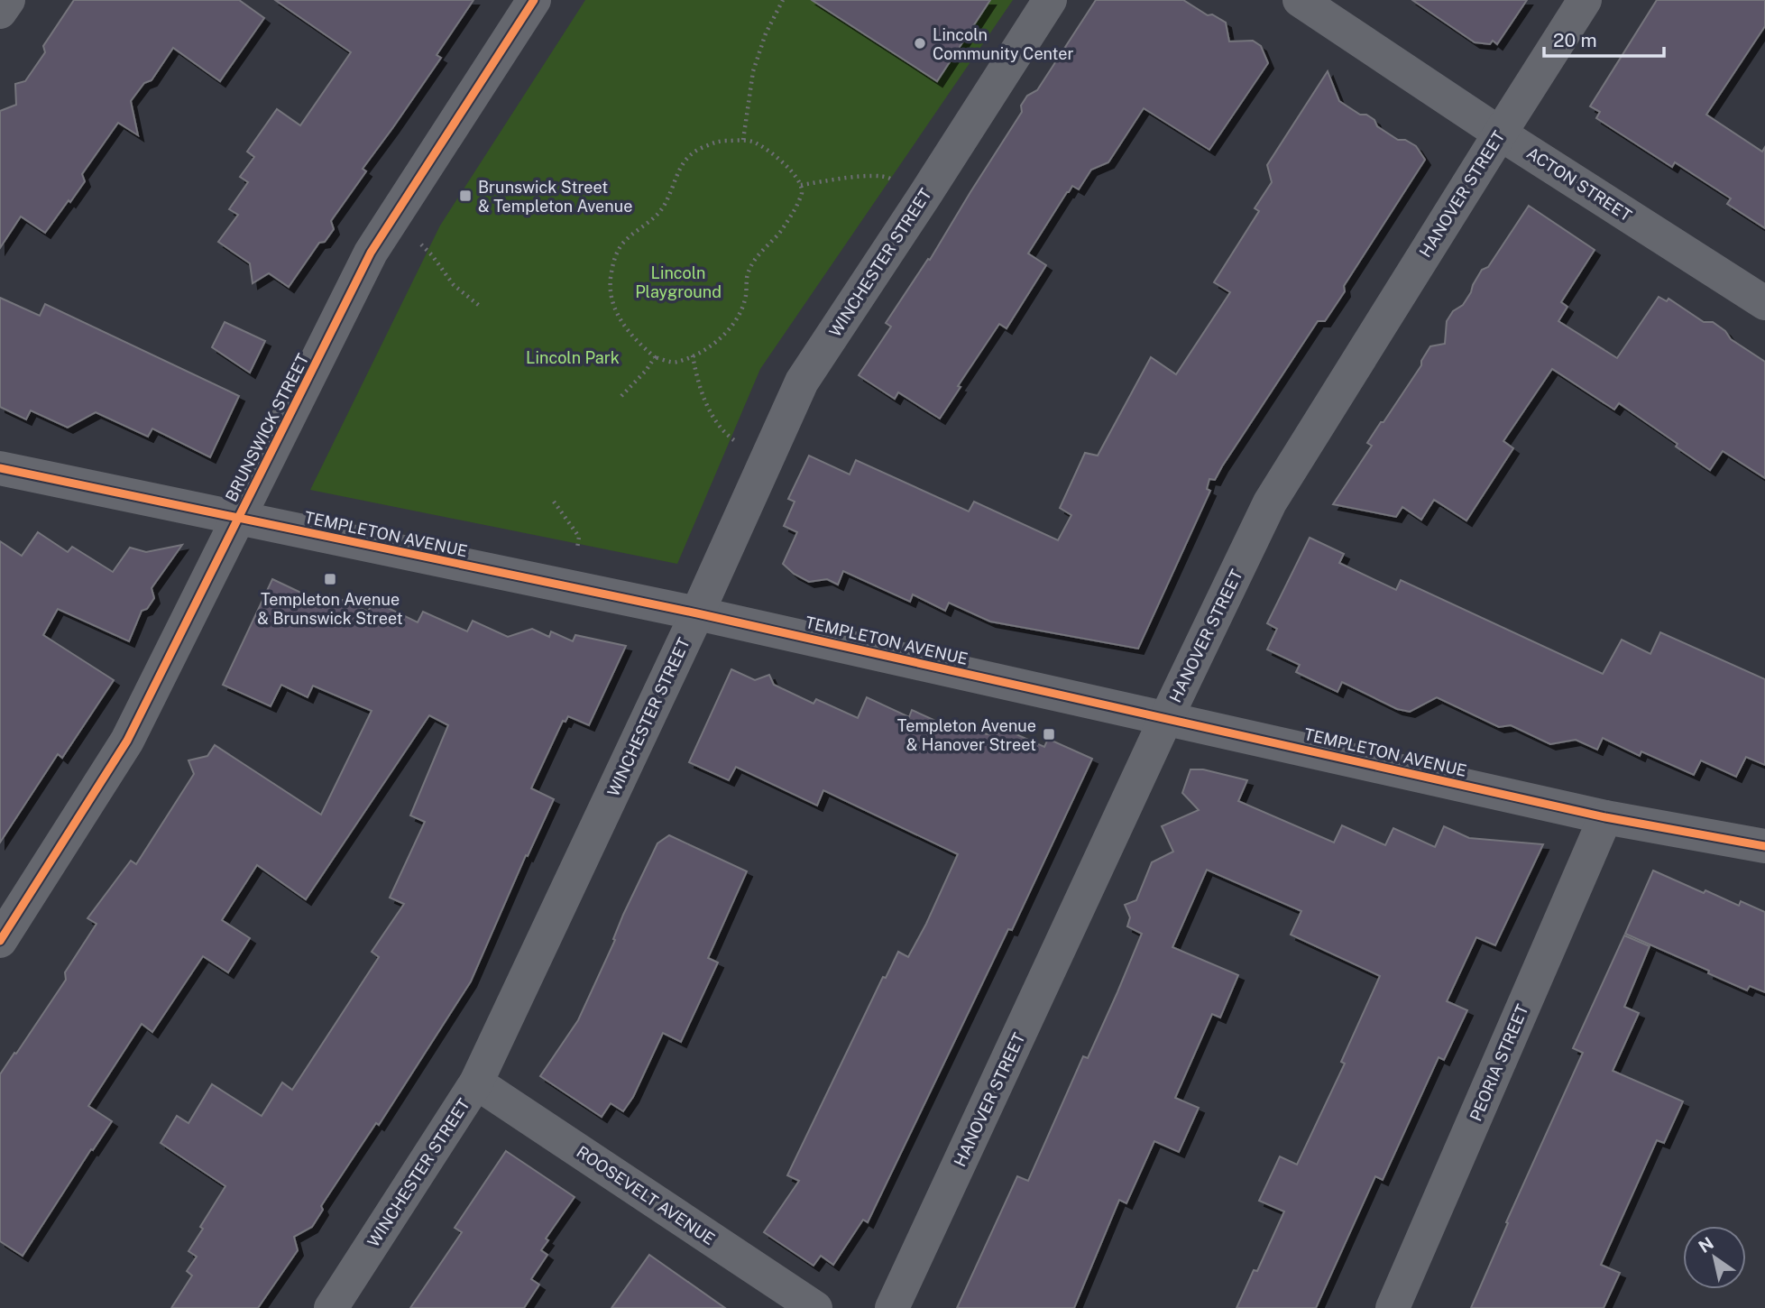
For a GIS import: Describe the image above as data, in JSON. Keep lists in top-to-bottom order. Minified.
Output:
{"streets":{"street":["ACTON STREET","HANOVER STREET","WINCHESTER STREET","BRUNSWICK STREET","TEMPLETON AVENUE","PEORIA STREET","ROOSEVELT AVENUE"]},"crossings":[["ACTON STREET","HANOVER STREET"],["HANOVER STREET","TEMPLETON AVENUE"],["WINCHESTER STREET","TEMPLETON AVENUE"],["WINCHESTER STREET","ROOSEVELT AVENUE"],["BRUNSWICK STREET","TEMPLETON AVENUE"],["TEMPLETON AVENUE","PEORIA STREET"]],"parks":["Lincoln Playground","Lincoln Park"],"places":{"other":["Lincoln Community Center"],"transit":["Brunswick Street & Templeton Avenue","Templeton Avenue & Brunswick Street","Templeton Avenue & Hanover Street"]},"scale_bar":"20 m","north":"top left"}
